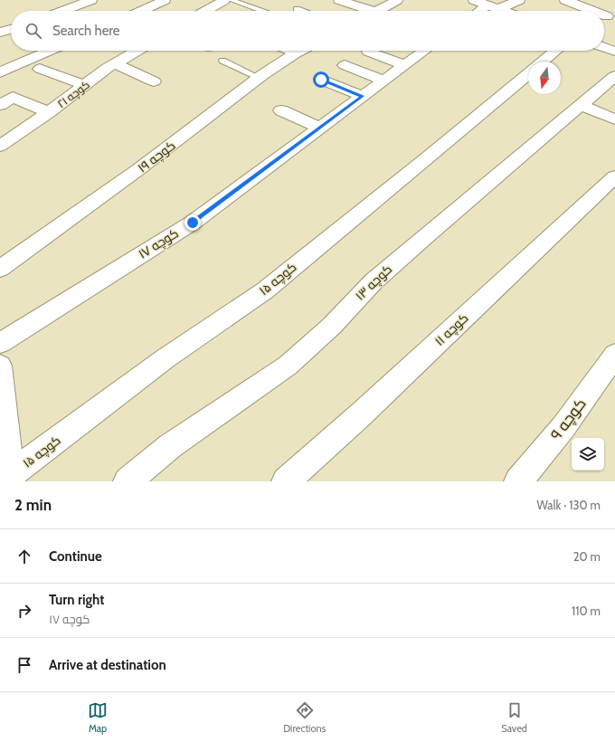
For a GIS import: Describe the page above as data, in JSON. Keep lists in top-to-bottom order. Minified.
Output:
{"streets":{"street":["کوچه ۲۱","کوچه ۱۹","کوچه ۱۷","کوچه ۱۵","کوچه ۱۳","کوچه ۱۱","کوچه ۹"]},"north":"bottom","page":{"search":"Search here","heading":["2 min","Walk · 130 m"],"list":[["Continue","20 m"],["Turn right","کوچه ۱۷","110 m"],"Arrive at destination"],"nav":["Map","Directions","Saved"]}}
